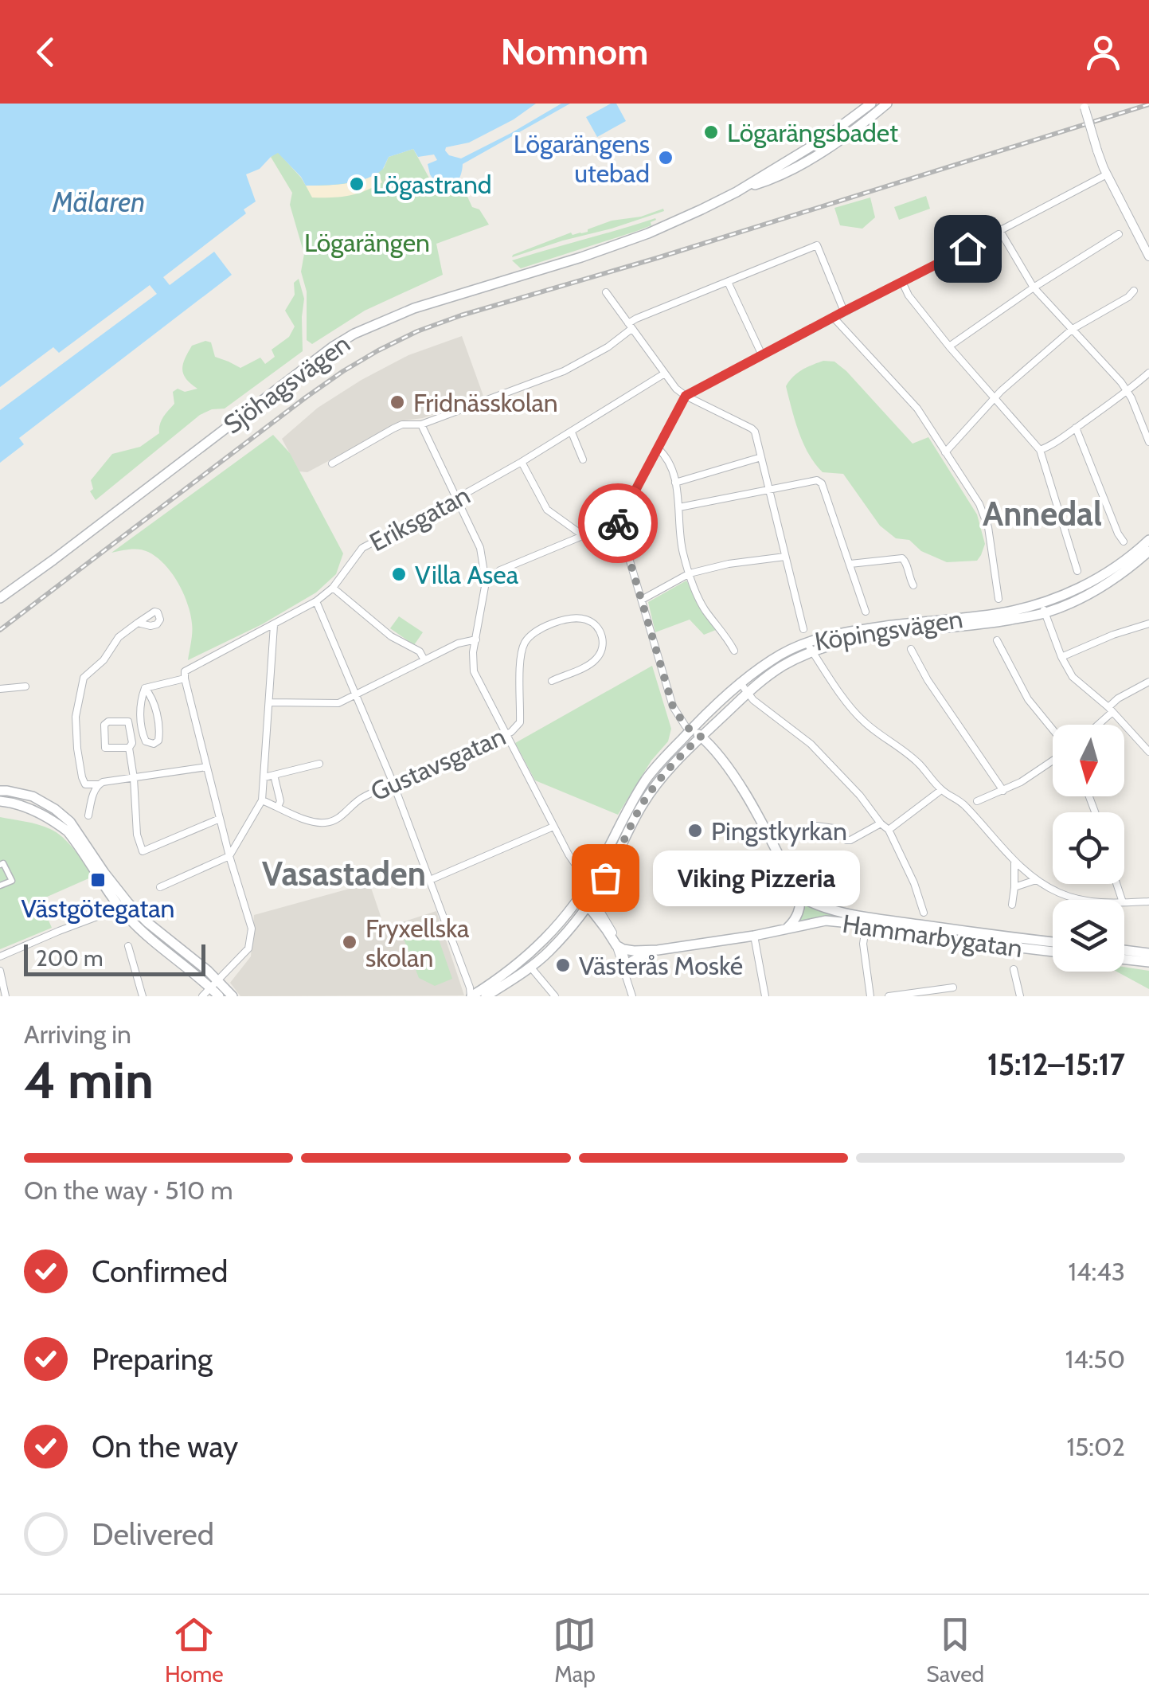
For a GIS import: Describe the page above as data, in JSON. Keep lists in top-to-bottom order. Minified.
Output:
{"streets":{"main road":["Sjöhagsvägen","Köpingsvägen","Hammarbygatan"],"street":["Eriksgatan","Gustavsgatan"]},"districts":["Annedal","Vasastaden"],"water":["Mälaren"],"parks":["Lögarängen"],"places":{"other":["Lögarängsbadet","Lögarängens utebad","Lögastrand","Fridnässkolan","Villa Asea","Pingstkyrkan","Viking Pizzeria","Fryxellska skolan","Västerås Moské"],"transit":["Västgötegatan"]},"scale_bar":"200 m","north":"bottom","page":{"header":"Nomnom","bubble":"Viking Pizzeria","scale":"200 m","heading":["4 min","Arriving in","15:12–15:17"],"bar":"On the way · 510 m","list":[["Confirmed","14:43"],["Preparing","14:50"],["On the way","15:02"],"Delivered"],"tabs":["Home","Map","Saved"]}}
